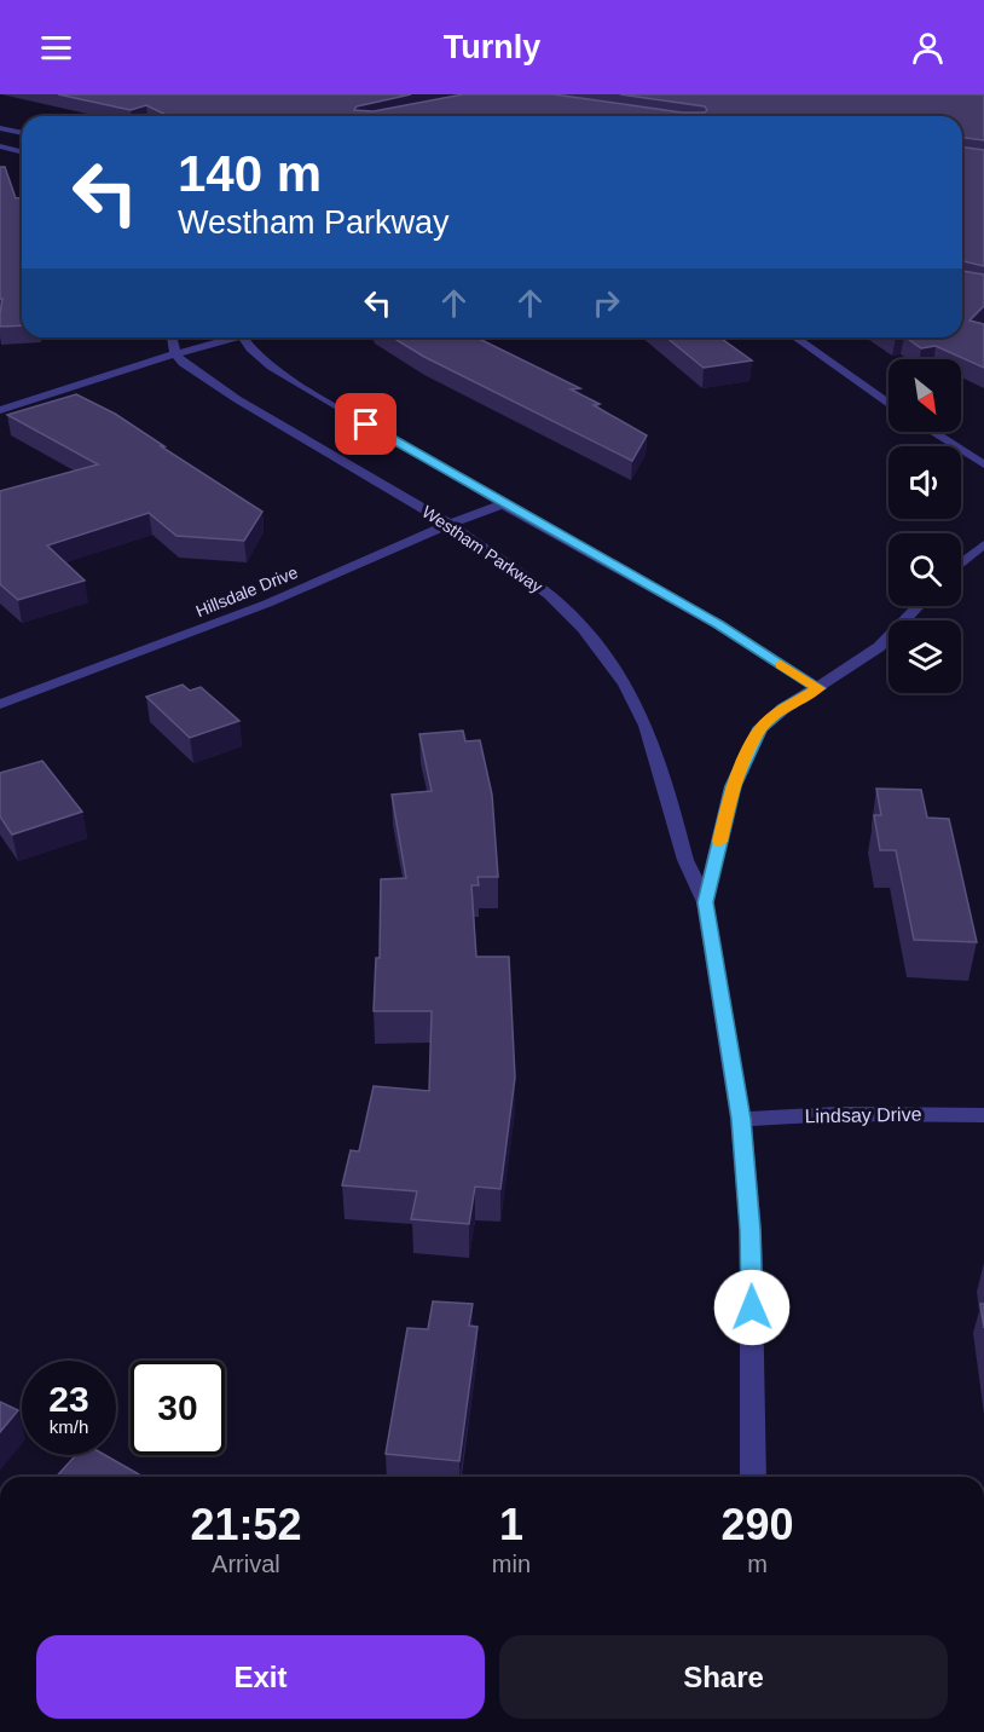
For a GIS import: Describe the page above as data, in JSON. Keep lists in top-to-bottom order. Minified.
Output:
{"streets":{"street":["Westham Parkway","Hillsdale Drive","Lindsay Drive"]},"crossings":[["Westham Parkway","Hillsdale Drive"],["Westham Parkway","Lindsay Drive"]],"north":"bottom right","page":{"header":"Turnly","turn":["140 m","Westham Parkway"],"speed":"23 km/h","limit":"30","eta":["21:52","Arrival","1","min","290","m"],"buttons":["Exit","Share"]}}
